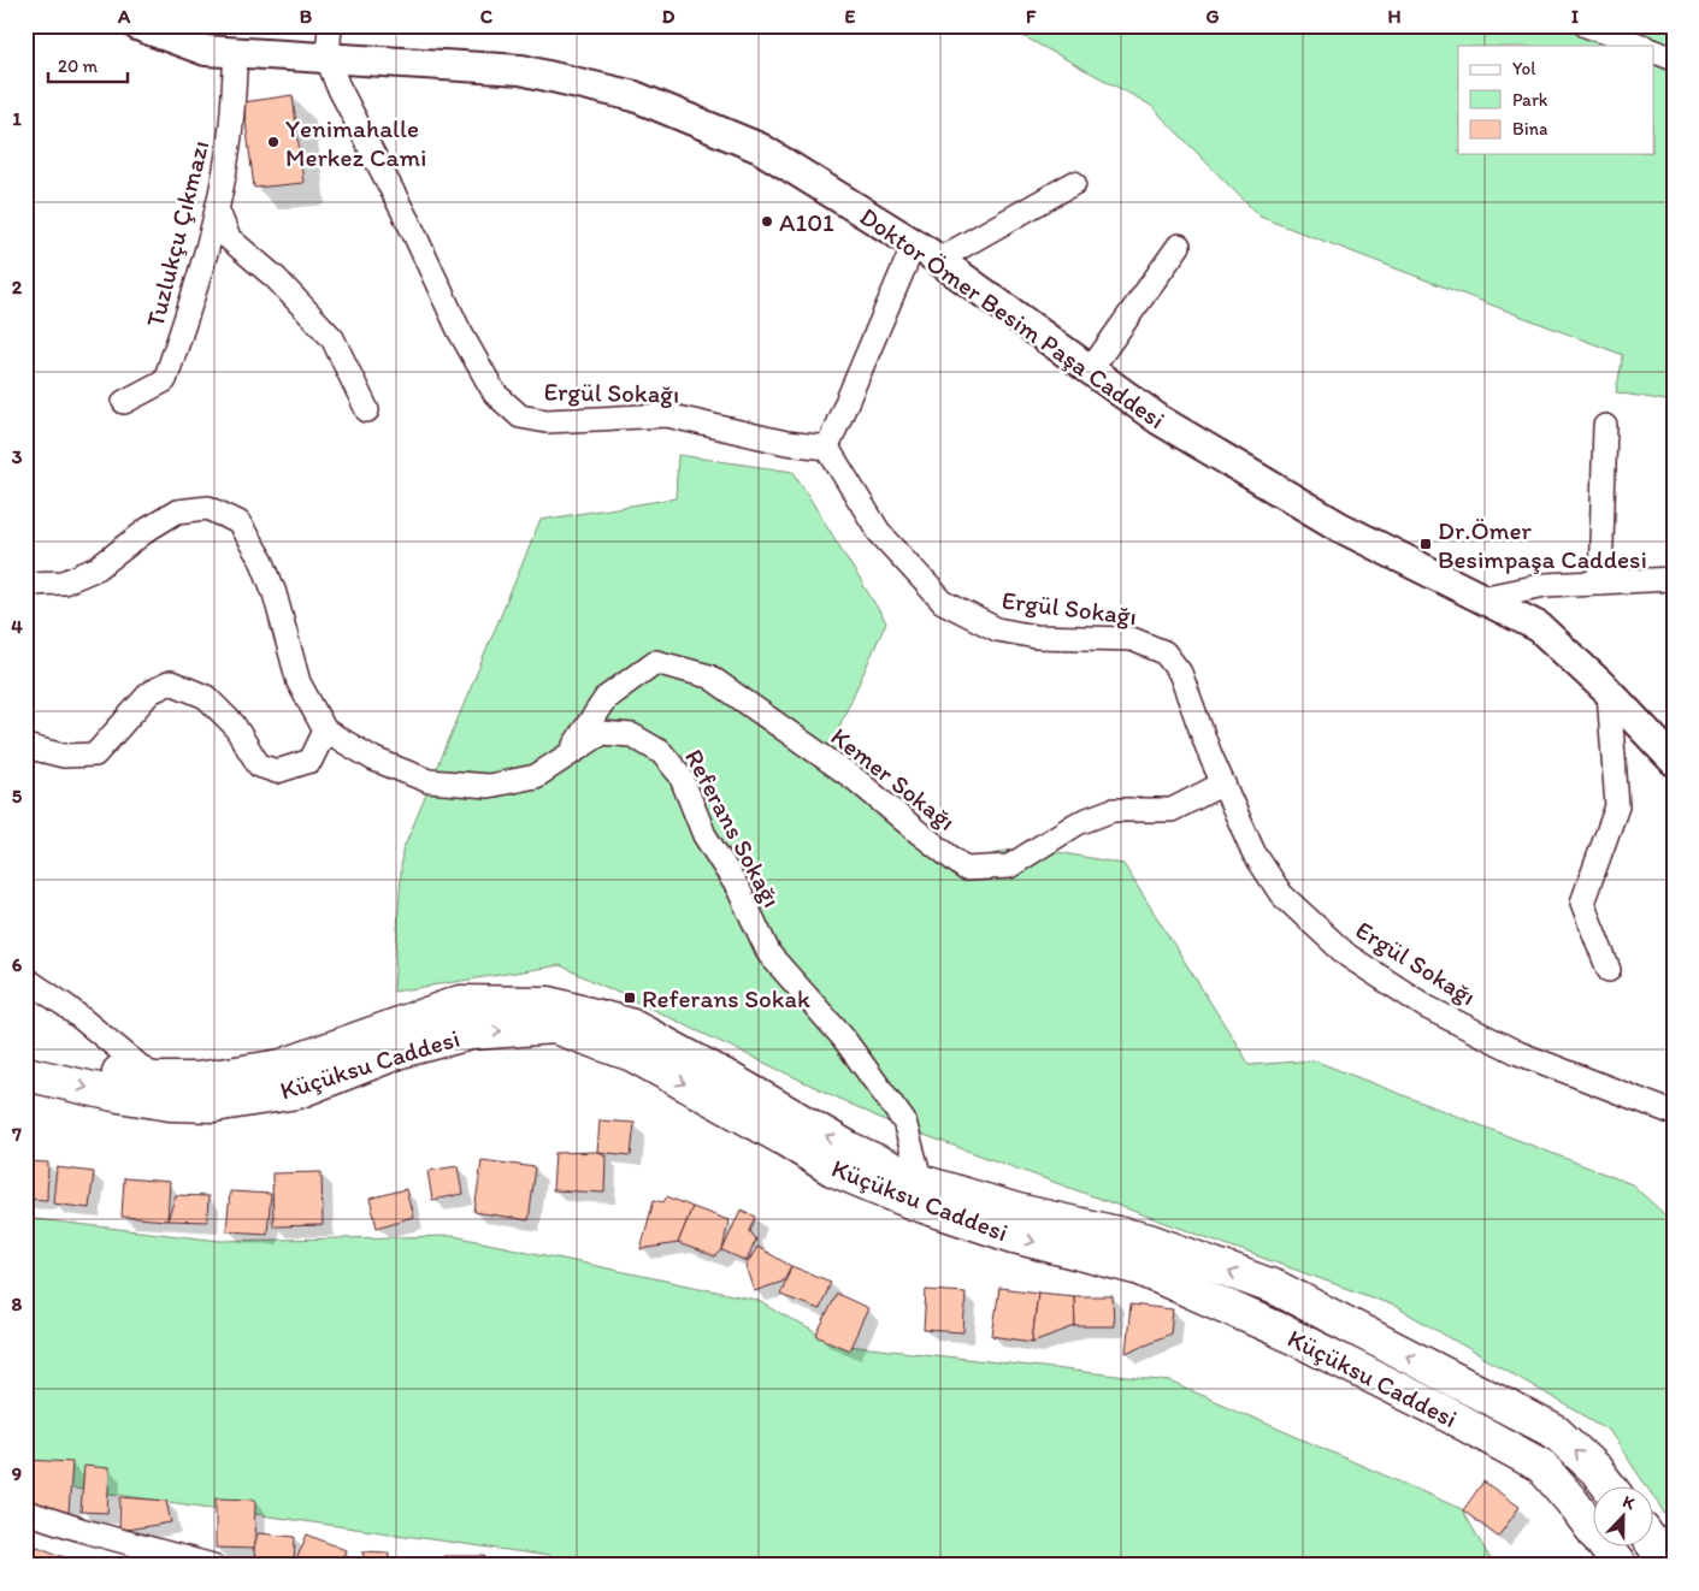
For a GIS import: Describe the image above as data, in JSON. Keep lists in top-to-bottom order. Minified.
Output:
{"streets":{"main road":["Küçüksu Caddesi"],"street":["Tuzlukçu Çıkmazı","Doktor Ömer Besim Paşa Caddesi","Ergül Sokağı","Kemer Sokağı","Referans Sokağı"]},"crossings":[["Tuzlukçu Çıkmazı","Doktor Ömer Besim Paşa Caddesi"],["Doktor Ömer Besim Paşa Caddesi","Ergül Sokağı"],["Ergül Sokağı","Kemer Sokağı"],["Kemer Sokağı","Referans Sokağı"],["Referans Sokağı","Küçüksu Caddesi"]],"places":{"other":["Yenimahalle Merkez Cami","A101"],"transit":["Dr.Ömer Besimpaşa Caddesi","Referans Sokak"]},"legend":["Yol","Park","Bina"],"scale_bar":"20 m","north":"top","grid":{"columns":["A","B","C","D","E","F","G","H","I"],"rows":["1","2","3","4","5","6","7","8","9"]}}
